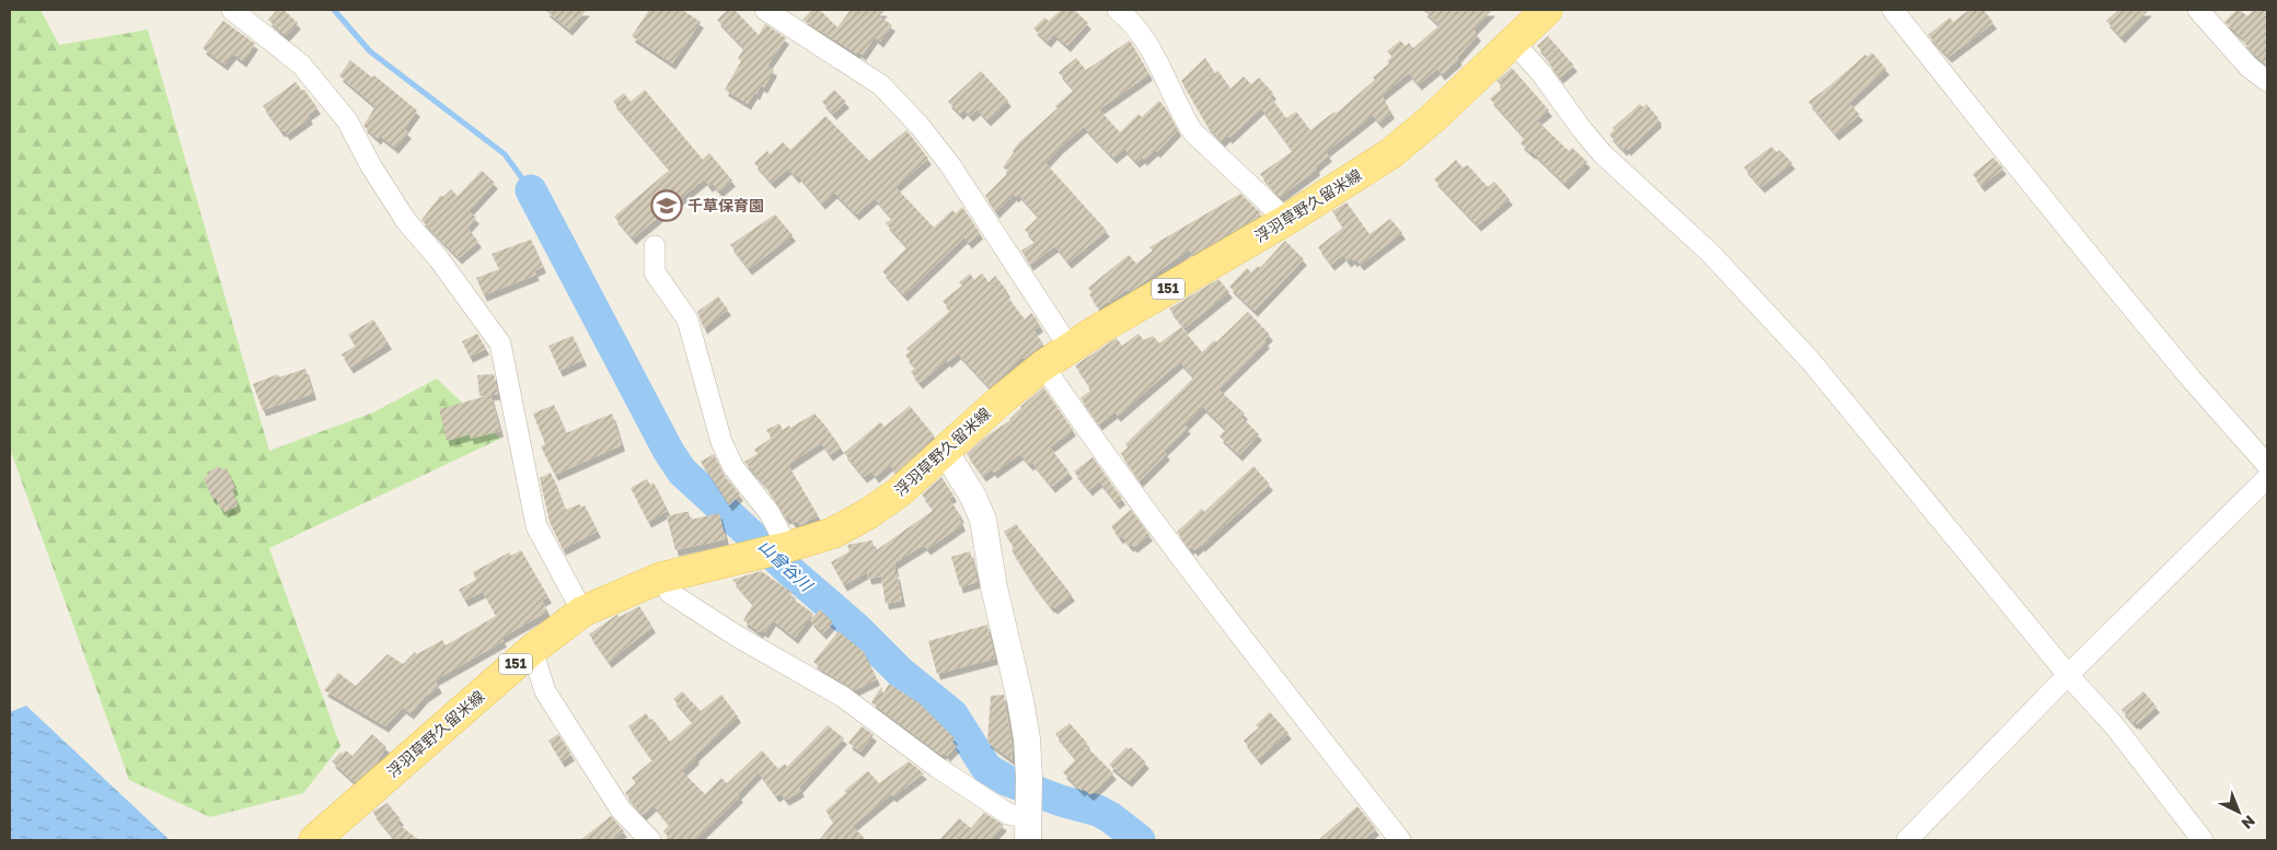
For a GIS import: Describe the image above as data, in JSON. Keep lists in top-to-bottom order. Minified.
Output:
{"streets":{"main road":["浮羽草野久留米線","151"]},"water":["山曾谷川"],"places":{"school or university":["千草保育園"]},"north":"bottom right"}
